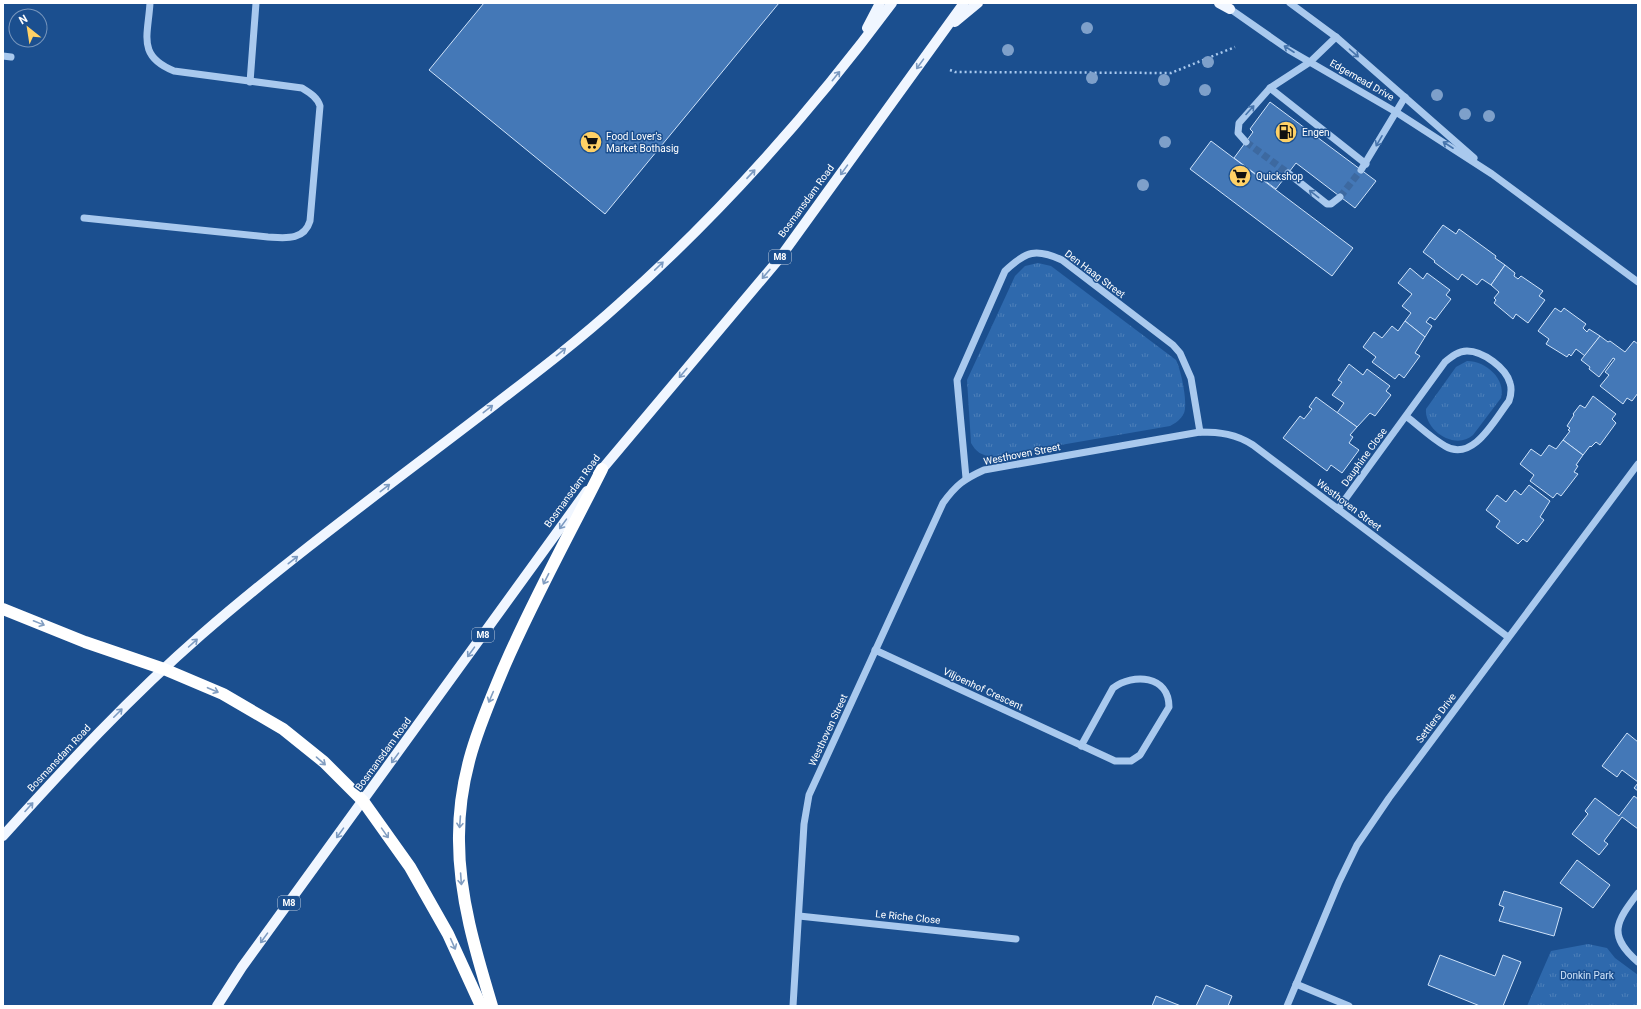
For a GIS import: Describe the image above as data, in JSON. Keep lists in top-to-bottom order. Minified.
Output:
{"streets":{"main road":["Bosmansdam Road","M8"],"street":["Edgemead Drive","Den Haag Street","Westhoven Street","Dauphine Close","Viljoenhof Crescent","Settlers Drive","Le Riche Close"]},"crossings":[["Den Haag Street","Westhoven Street"],["Westhoven Street","Dauphine Close"],["Westhoven Street","Viljoenhof Crescent"],["Westhoven Street","Settlers Drive"],["Westhoven Street","Le Riche Close"]],"parks":["Donkin Park"],"places":{"fuel station":["Engen"],"supermarket":["Food Lover's Market Bothasig","Quickshop"]},"north":"top left"}
